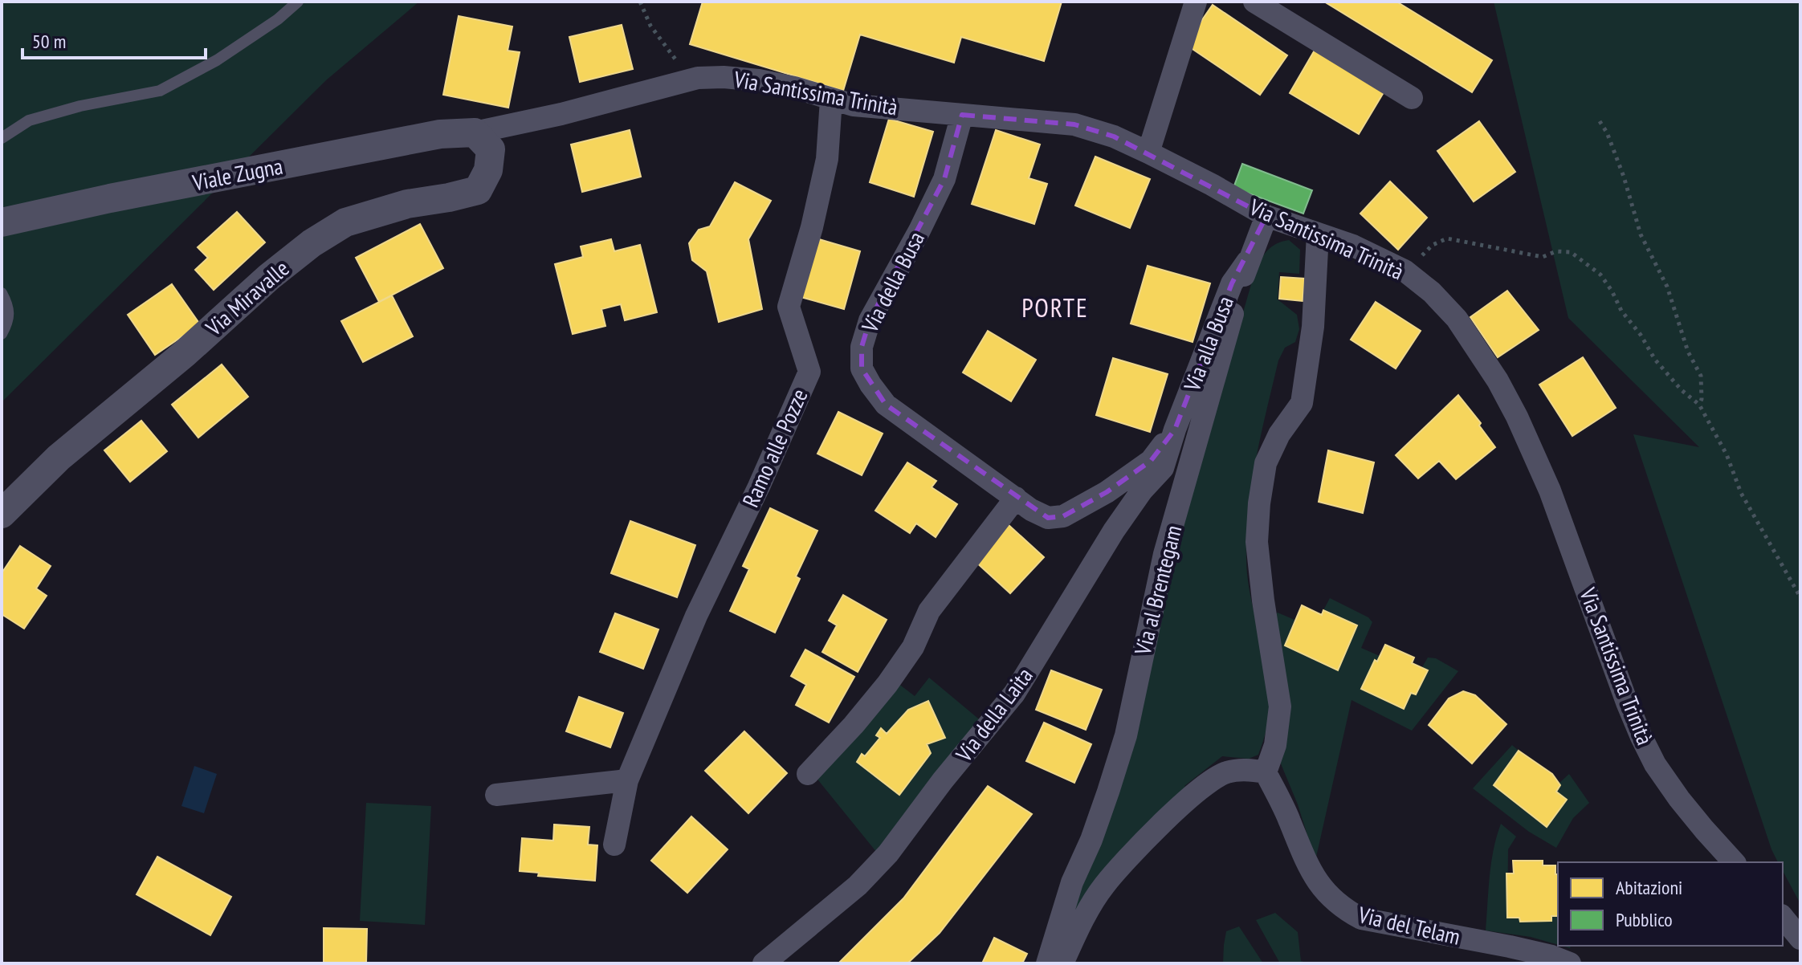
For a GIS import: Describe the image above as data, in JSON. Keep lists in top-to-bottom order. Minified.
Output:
{"streets":{"street":["Via Santissima Trinità","Viale Zugna","Via della Busa","Via Miravalle","Via alla Busa","Ramo alle Pozze","Via al Brentegam","Via della Laita","Via del Telam"]},"crossings":[["Via Santissima Trinità","Viale Zugna"],["Via Santissima Trinità","Via della Busa"],["Via Santissima Trinità","Via Miravalle"],["Via Santissima Trinità","Ramo alle Pozze"],["Via Santissima Trinità","Via al Brentegam"],["Viale Zugna","Via Miravalle"],["Via della Busa","Via alla Busa"],["Via della Busa","Via della Laita"],["Via alla Busa","Via al Brentegam"],["Via alla Busa","Via della Laita"]],"districts":["PORTE"],"legend":["Abitazioni","Pubblico"],"scale_bar":"50 m"}
